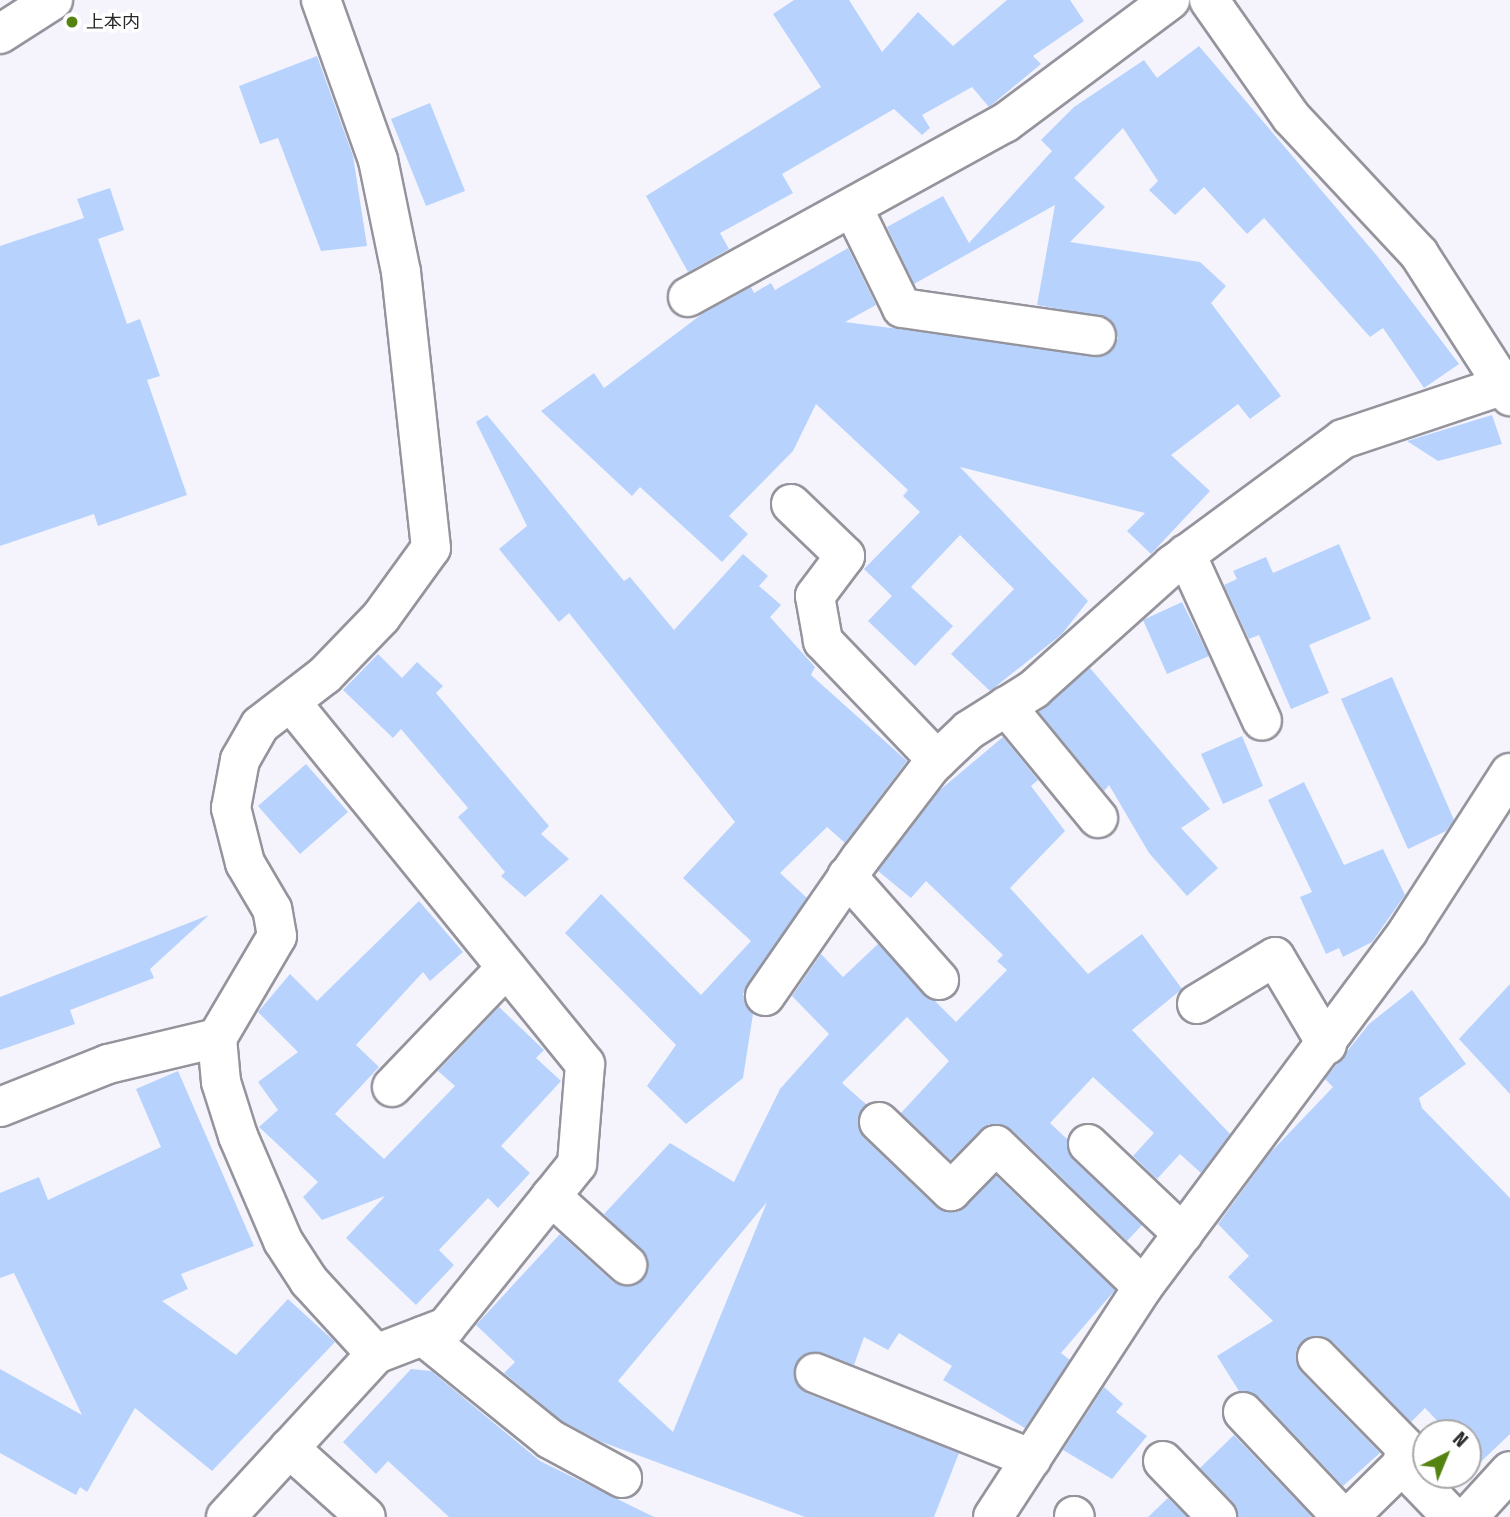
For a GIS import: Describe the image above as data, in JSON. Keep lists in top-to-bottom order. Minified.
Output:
{"places":["上本内"],"north":"top right"}
